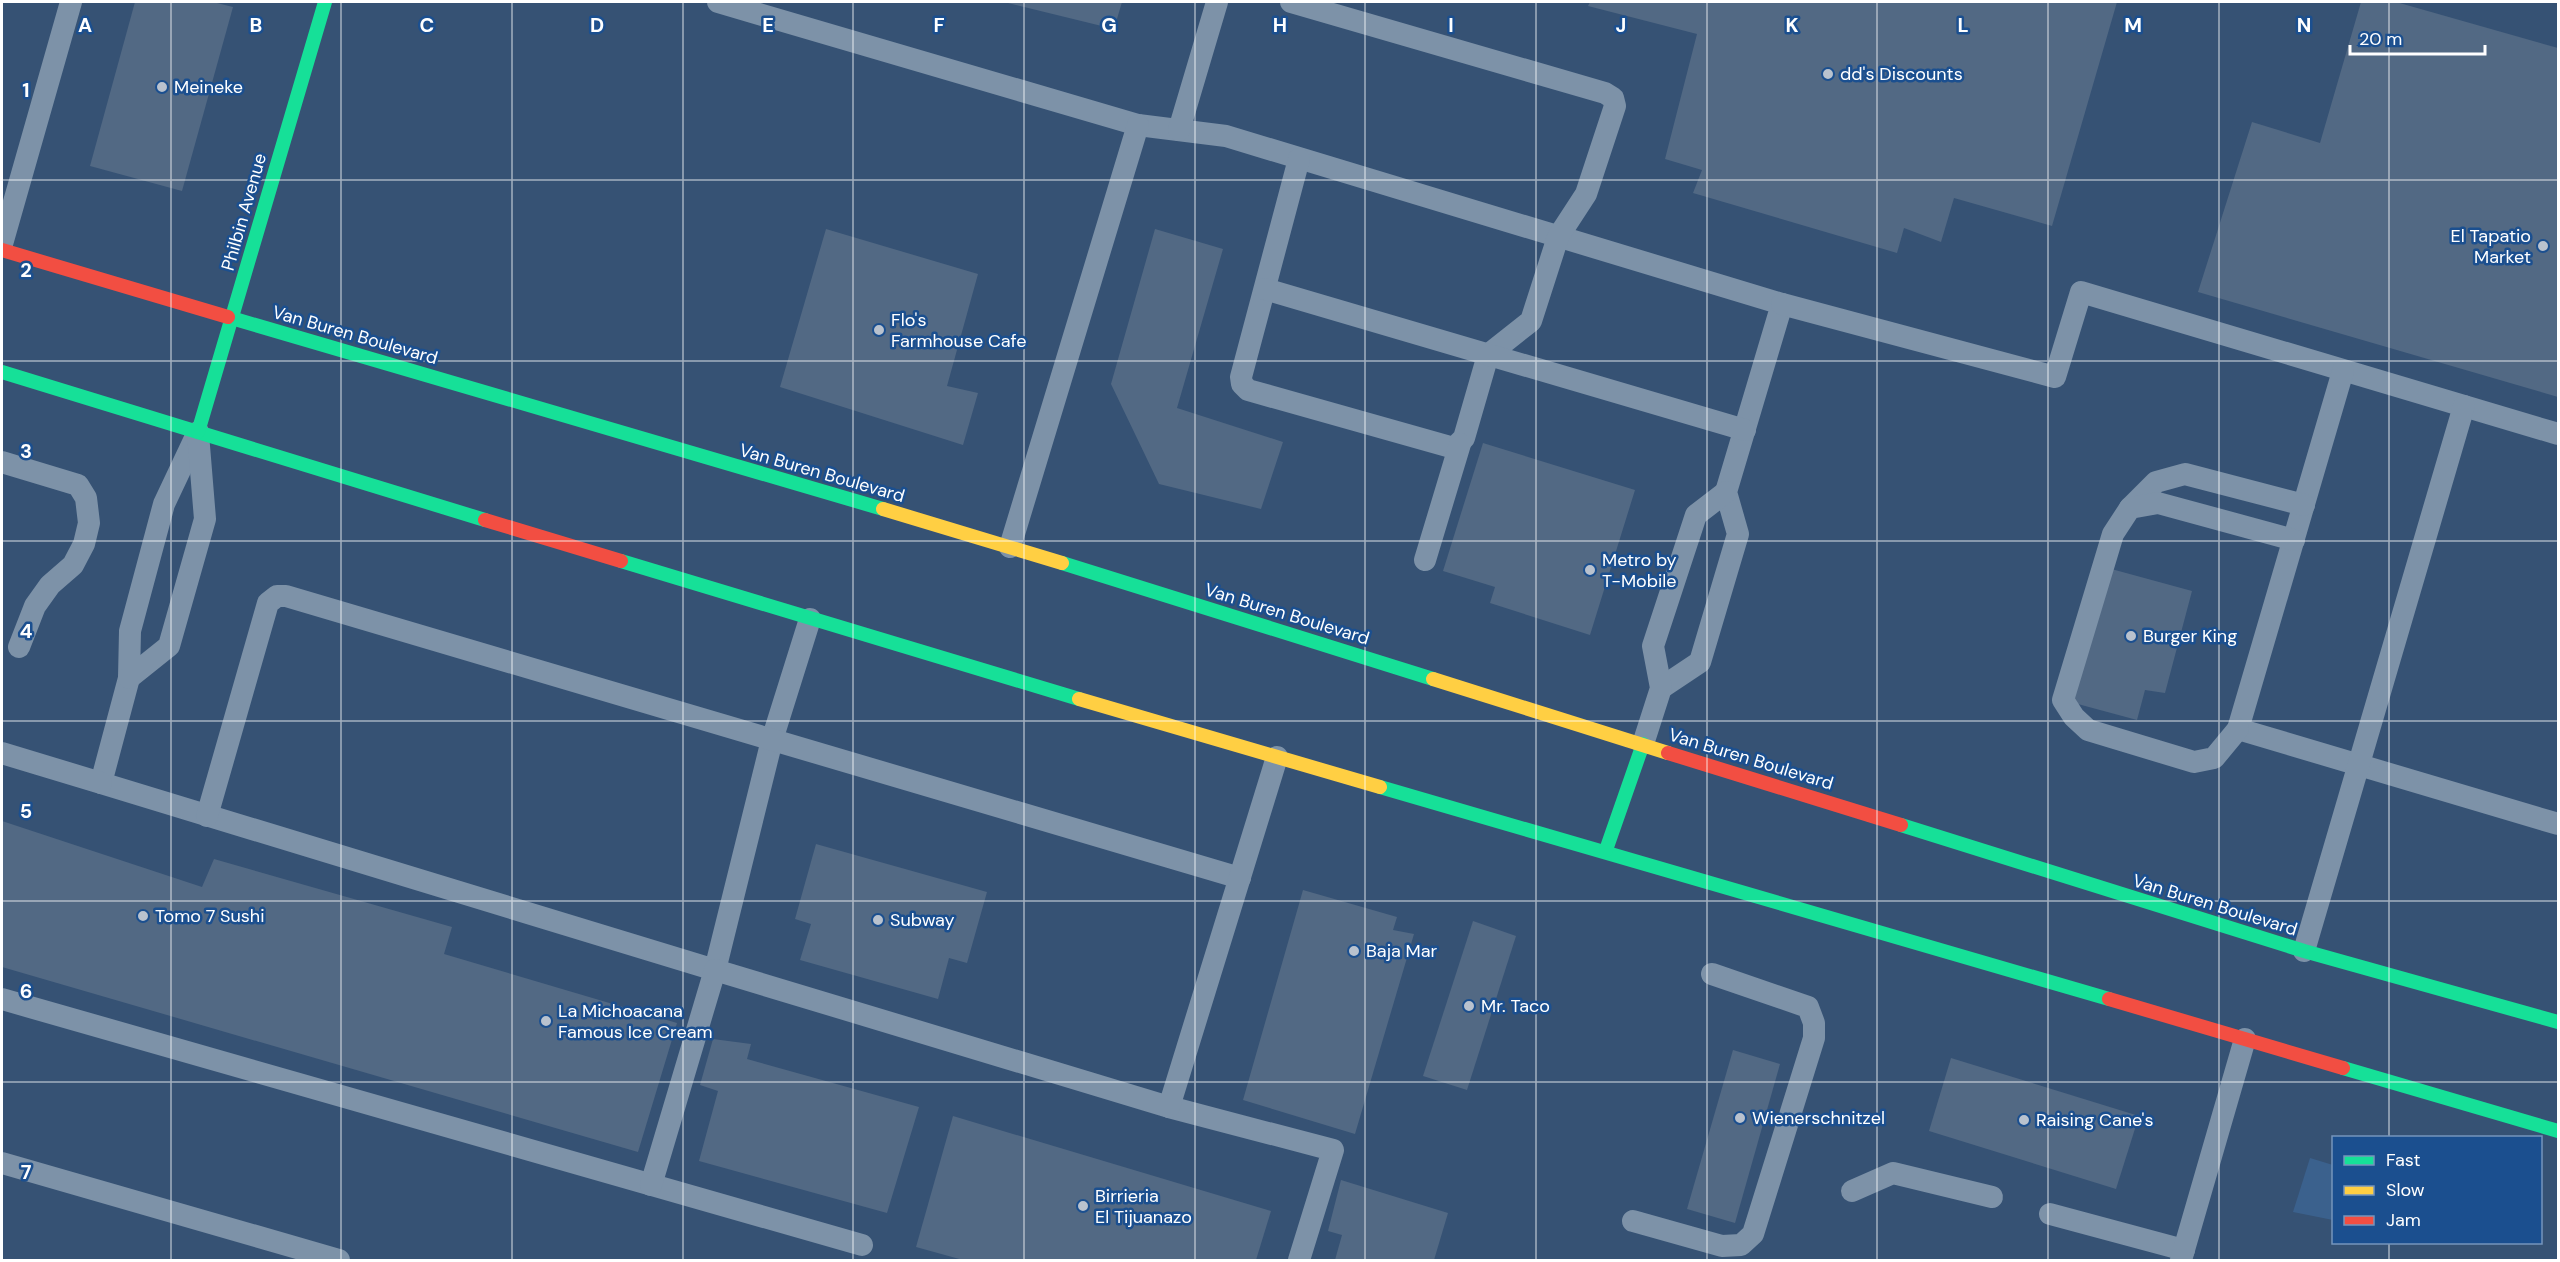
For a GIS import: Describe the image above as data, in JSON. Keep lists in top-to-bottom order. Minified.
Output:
{"streets":{"main road":["Philbin Avenue","Van Buren Boulevard"]},"crossings":[["Philbin Avenue","Van Buren Boulevard"]],"places":["dd's Discounts","Meineke","El Tapatio Market","Flo's Farmhouse Cafe","Metro by T-Mobile","Burger King","Tomo 7 Sushi","Subway","Baja Mar","Mr. Taco","La Michoacana Famous Ice Cream","Wienerschnitzel","Raising Cane's","Birrieria El Tijuanazo"],"legend":["Fast","Slow","Jam"],"scale_bar":"20 m","grid":{"columns":["A","B","C","D","E","F","G","H","I","J","K","L","M","N"],"rows":["1","2","3","4","5","6","7"]}}
